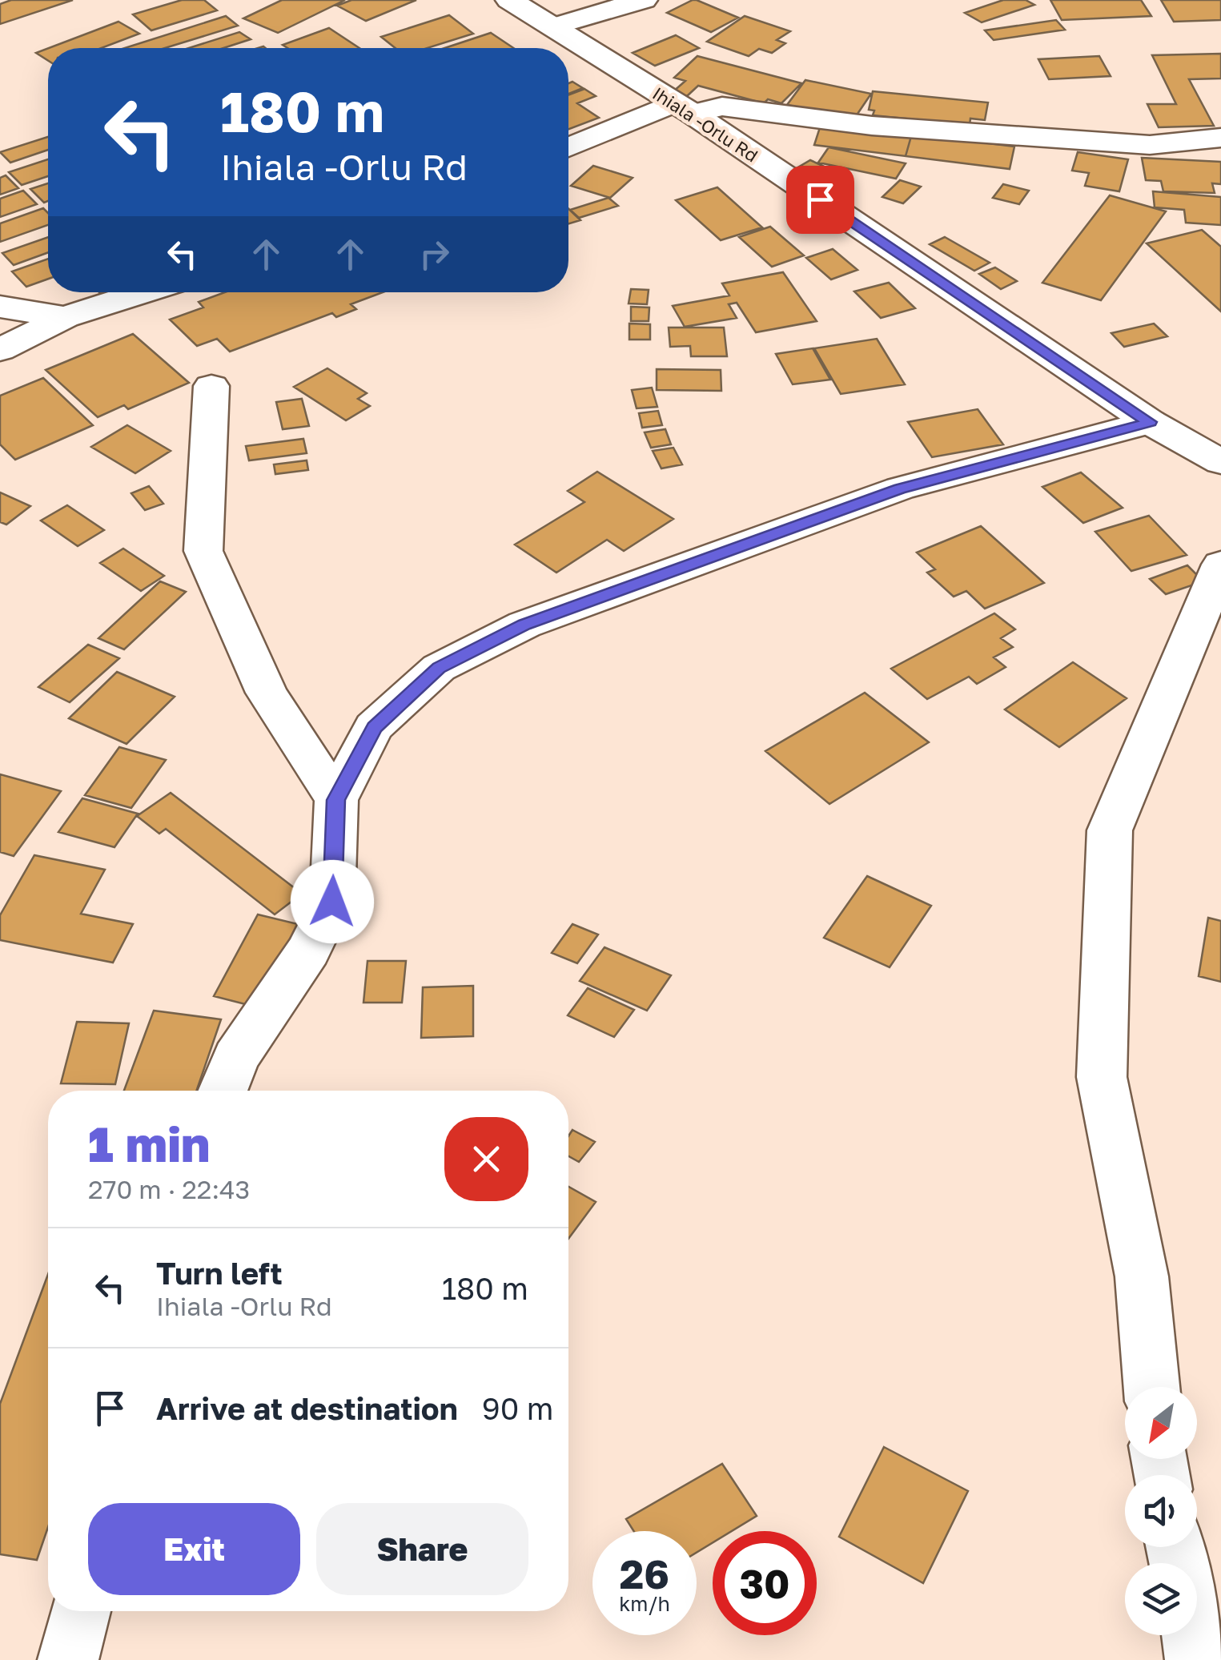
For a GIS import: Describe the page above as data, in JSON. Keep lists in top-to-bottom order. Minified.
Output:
{"streets":{"street":["Ihiala -Orlu Rd"]},"north":"bottom left","page":{"turn":["180 m","Ihiala -Orlu Rd"],"heading":["1 min","270 m · 22:43"],"list":[{"name":"Turn left","note":"Ihiala -Orlu Rd","value":"180 m"},{"name":"Arrive at destination","value":"90 m"}],"buttons":["Exit","Share"],"speed":"26 km/h","limit":"30"}}
